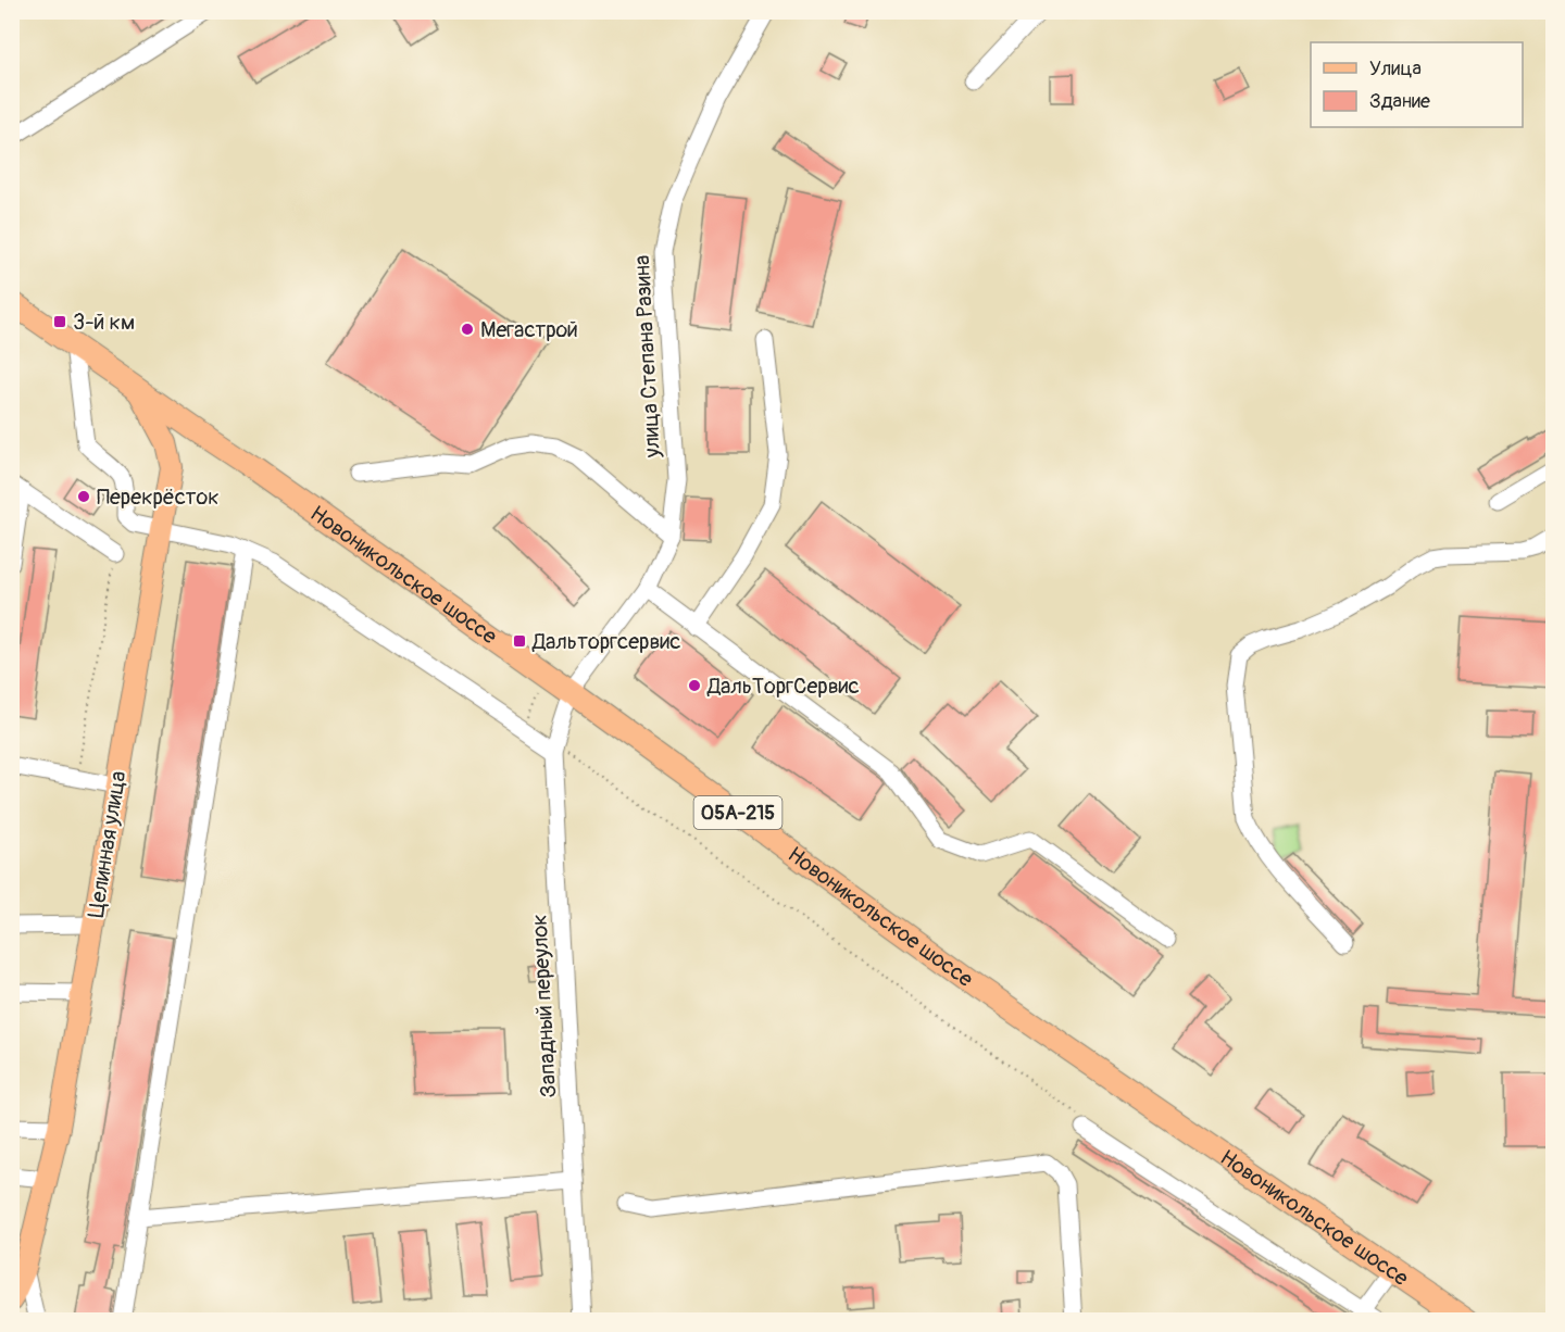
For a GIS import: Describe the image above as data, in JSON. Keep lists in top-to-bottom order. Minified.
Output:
{"streets":{"highway":["Новоникольское шоссе","05А-215"],"main road":["Целинная улица"],"street":["улица Степана Разина","Западный переулок"]},"crossings":[["улица Степана Разина","Новоникольское шоссе"],["улица Степана Разина","Западный переулок"],["Новоникольское шоссе","Целинная улица"],["Новоникольское шоссе","Западный переулок"]],"places":{"transit":["3-й км","Дальторгсервис"],"other":["Мегастрой","Перекрёсток","ДальТоргСервис"]},"legend":["Улица","Здание"]}
